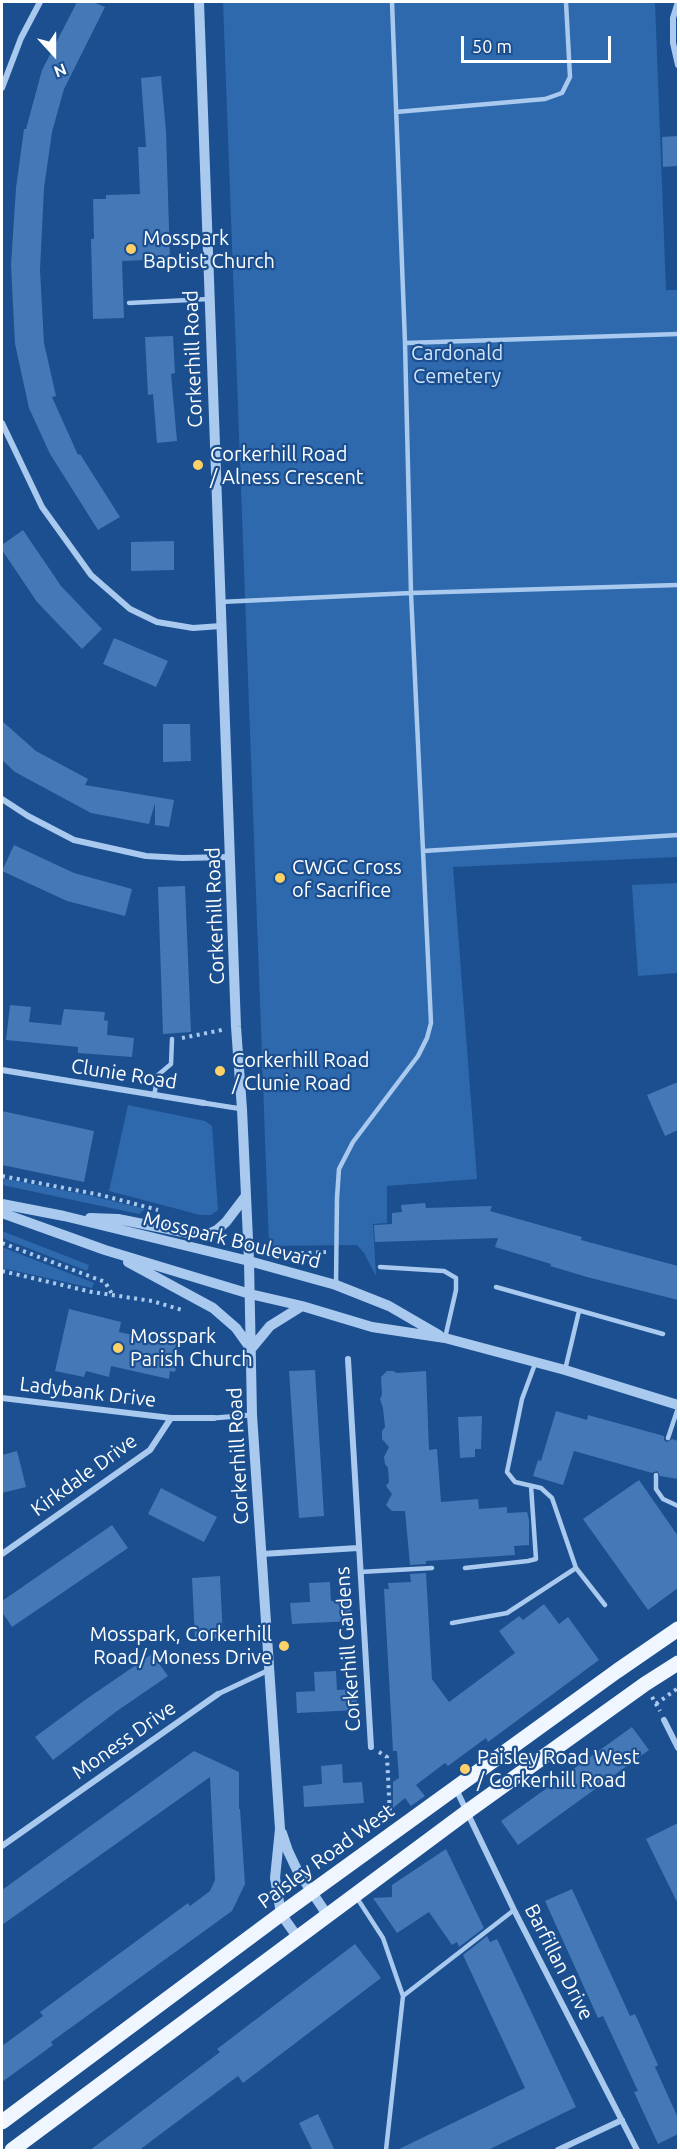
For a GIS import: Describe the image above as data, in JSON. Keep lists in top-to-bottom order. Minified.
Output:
{"streets":{"main road":["Paisley Road West"],"street":["Corkerhill Road","Clunie Road","Mosspark Boulevard","Ladybank Drive","Kirkdale Drive","Corkerhill Gardens","Moness Drive","Barfillan Drive"]},"crossings":[["Corkerhill Road","Clunie Road"],["Corkerhill Road","Mosspark Boulevard"],["Corkerhill Road","Corkerhill Gardens"],["Corkerhill Road","Moness Drive"],["Corkerhill Road","Paisley Road West"],["Ladybank Drive","Kirkdale Drive"],["Paisley Road West","Barfillan Drive"]],"parks":["Cardonald Cemetery"],"places":["Mosspark Baptist Church","Corkerhill Road / Alness Crescent","CWGC Cross of Sacrifice","Corkerhill Road / Clunie Road","Mosspark Parish Church","Mosspark, Corkerhill Road/ Moness Drive","Paisley Road West / Corkerhill Road"],"scale_bar":"50 m","north":"bottom"}
